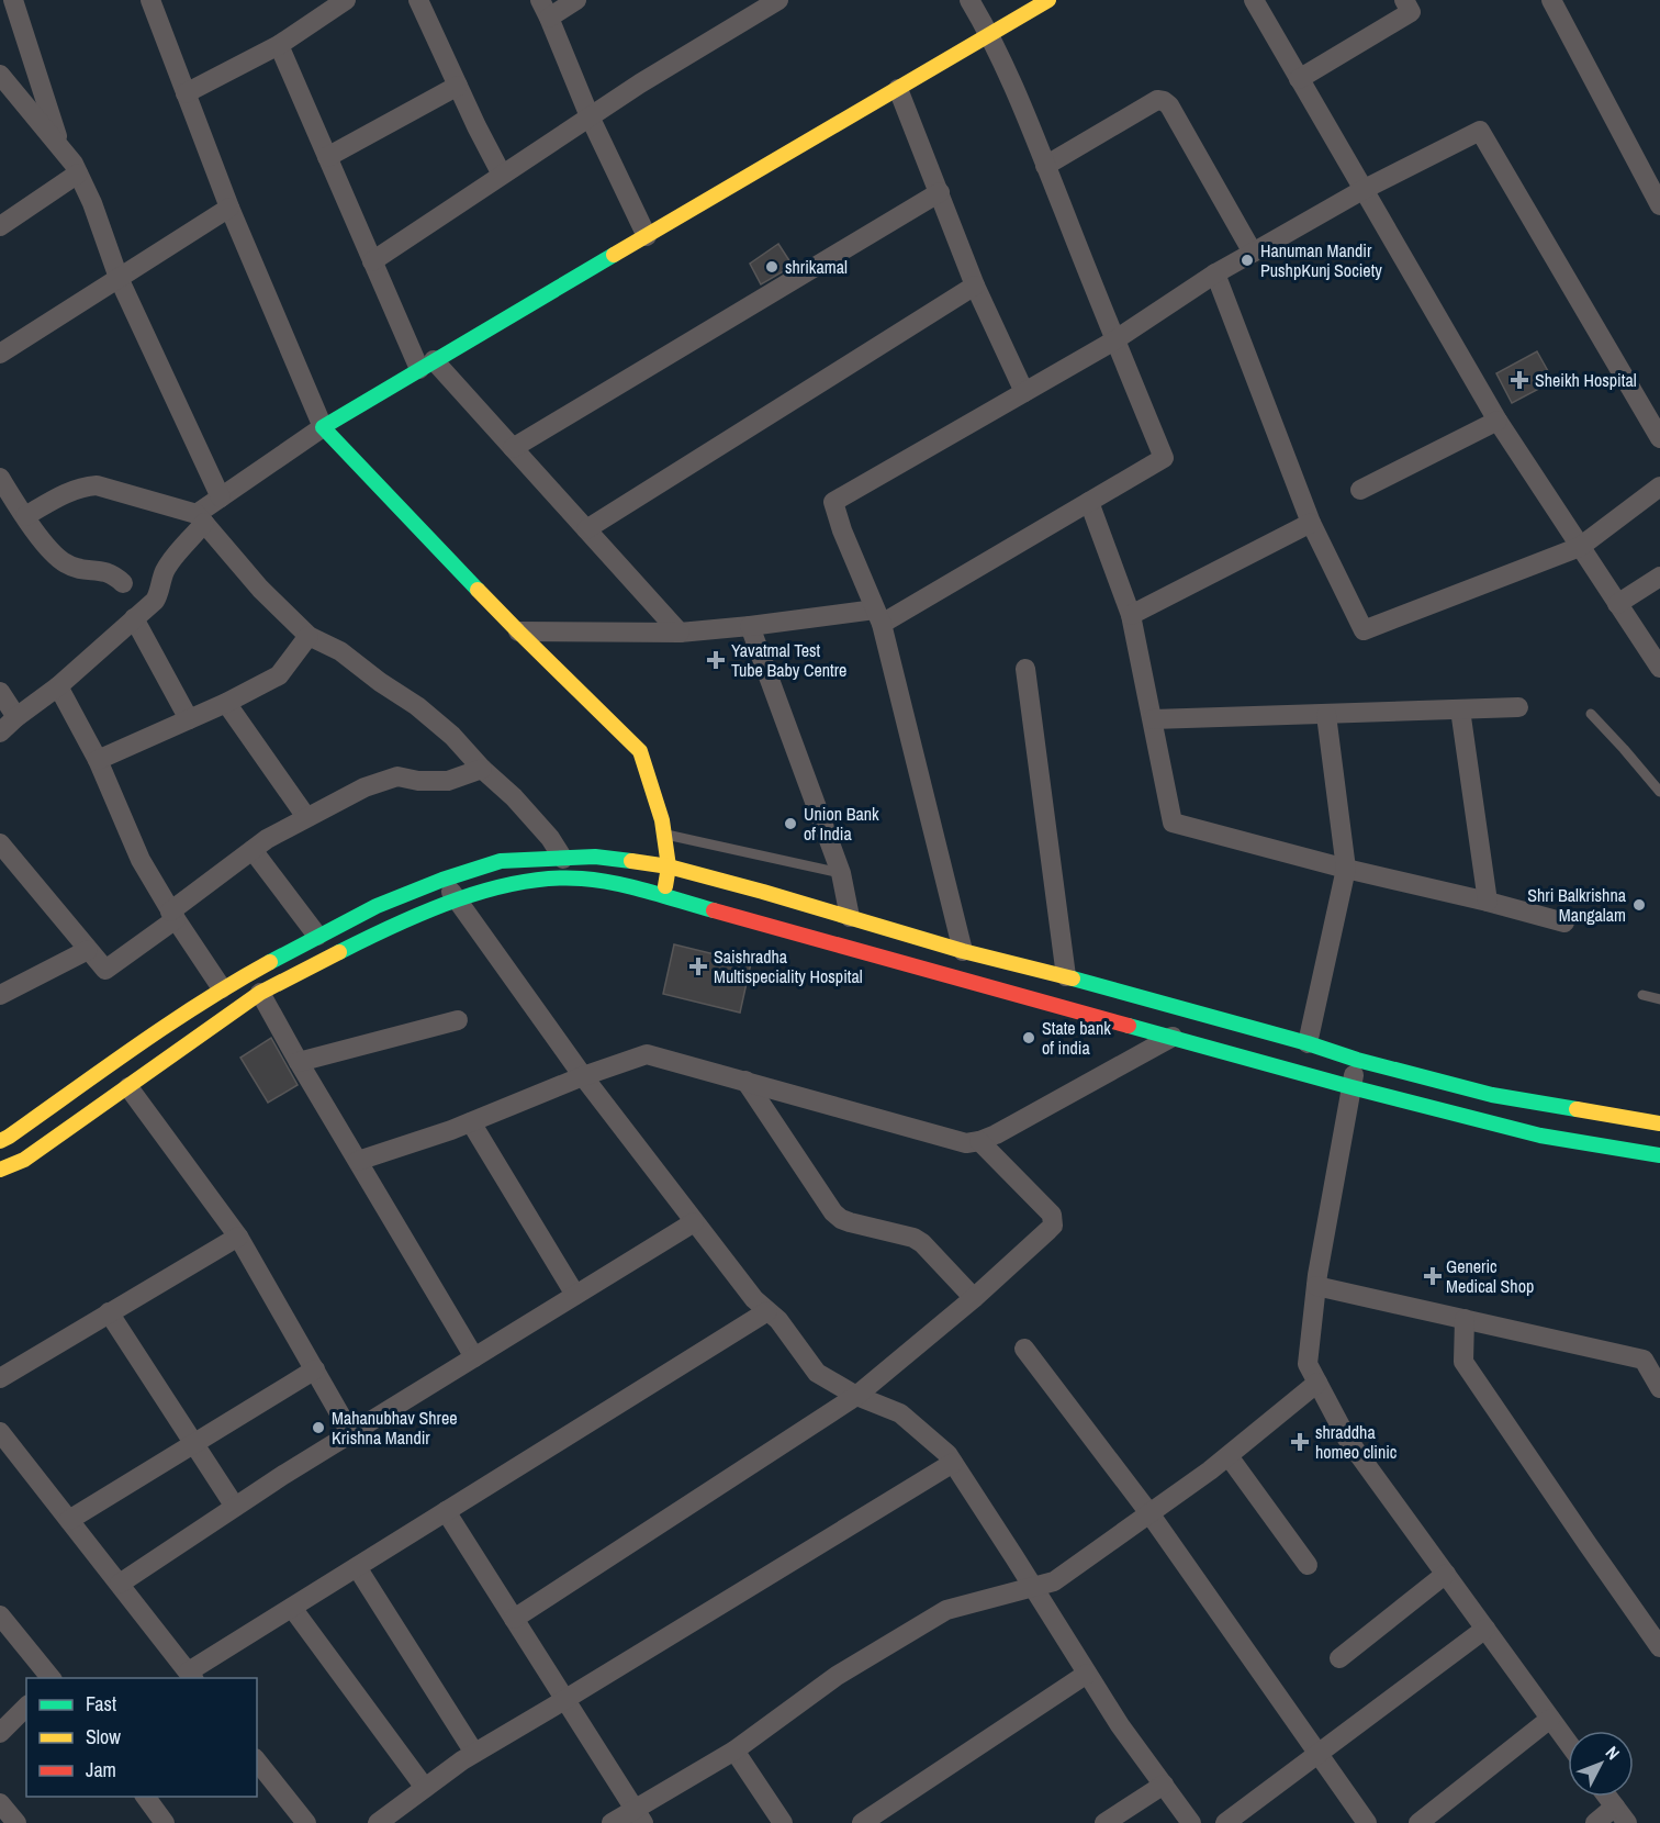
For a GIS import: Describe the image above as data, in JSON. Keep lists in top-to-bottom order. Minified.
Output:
{"places":{"other":["Hanuman Mandir PushpKunj Society","shrikamal","Union Bank of India","Shri Balkrishna Mangalam","State bank of india","Mahanubhav Shree Krishna Mandir"],"health":["Sheikh Hospital","Yavatmal Test Tube Baby Centre","Saishradha Multispeciality Hospital","Generic Medical Shop","shraddha homeo clinic"]},"legend":["Fast","Slow","Jam"],"north":"top right"}
